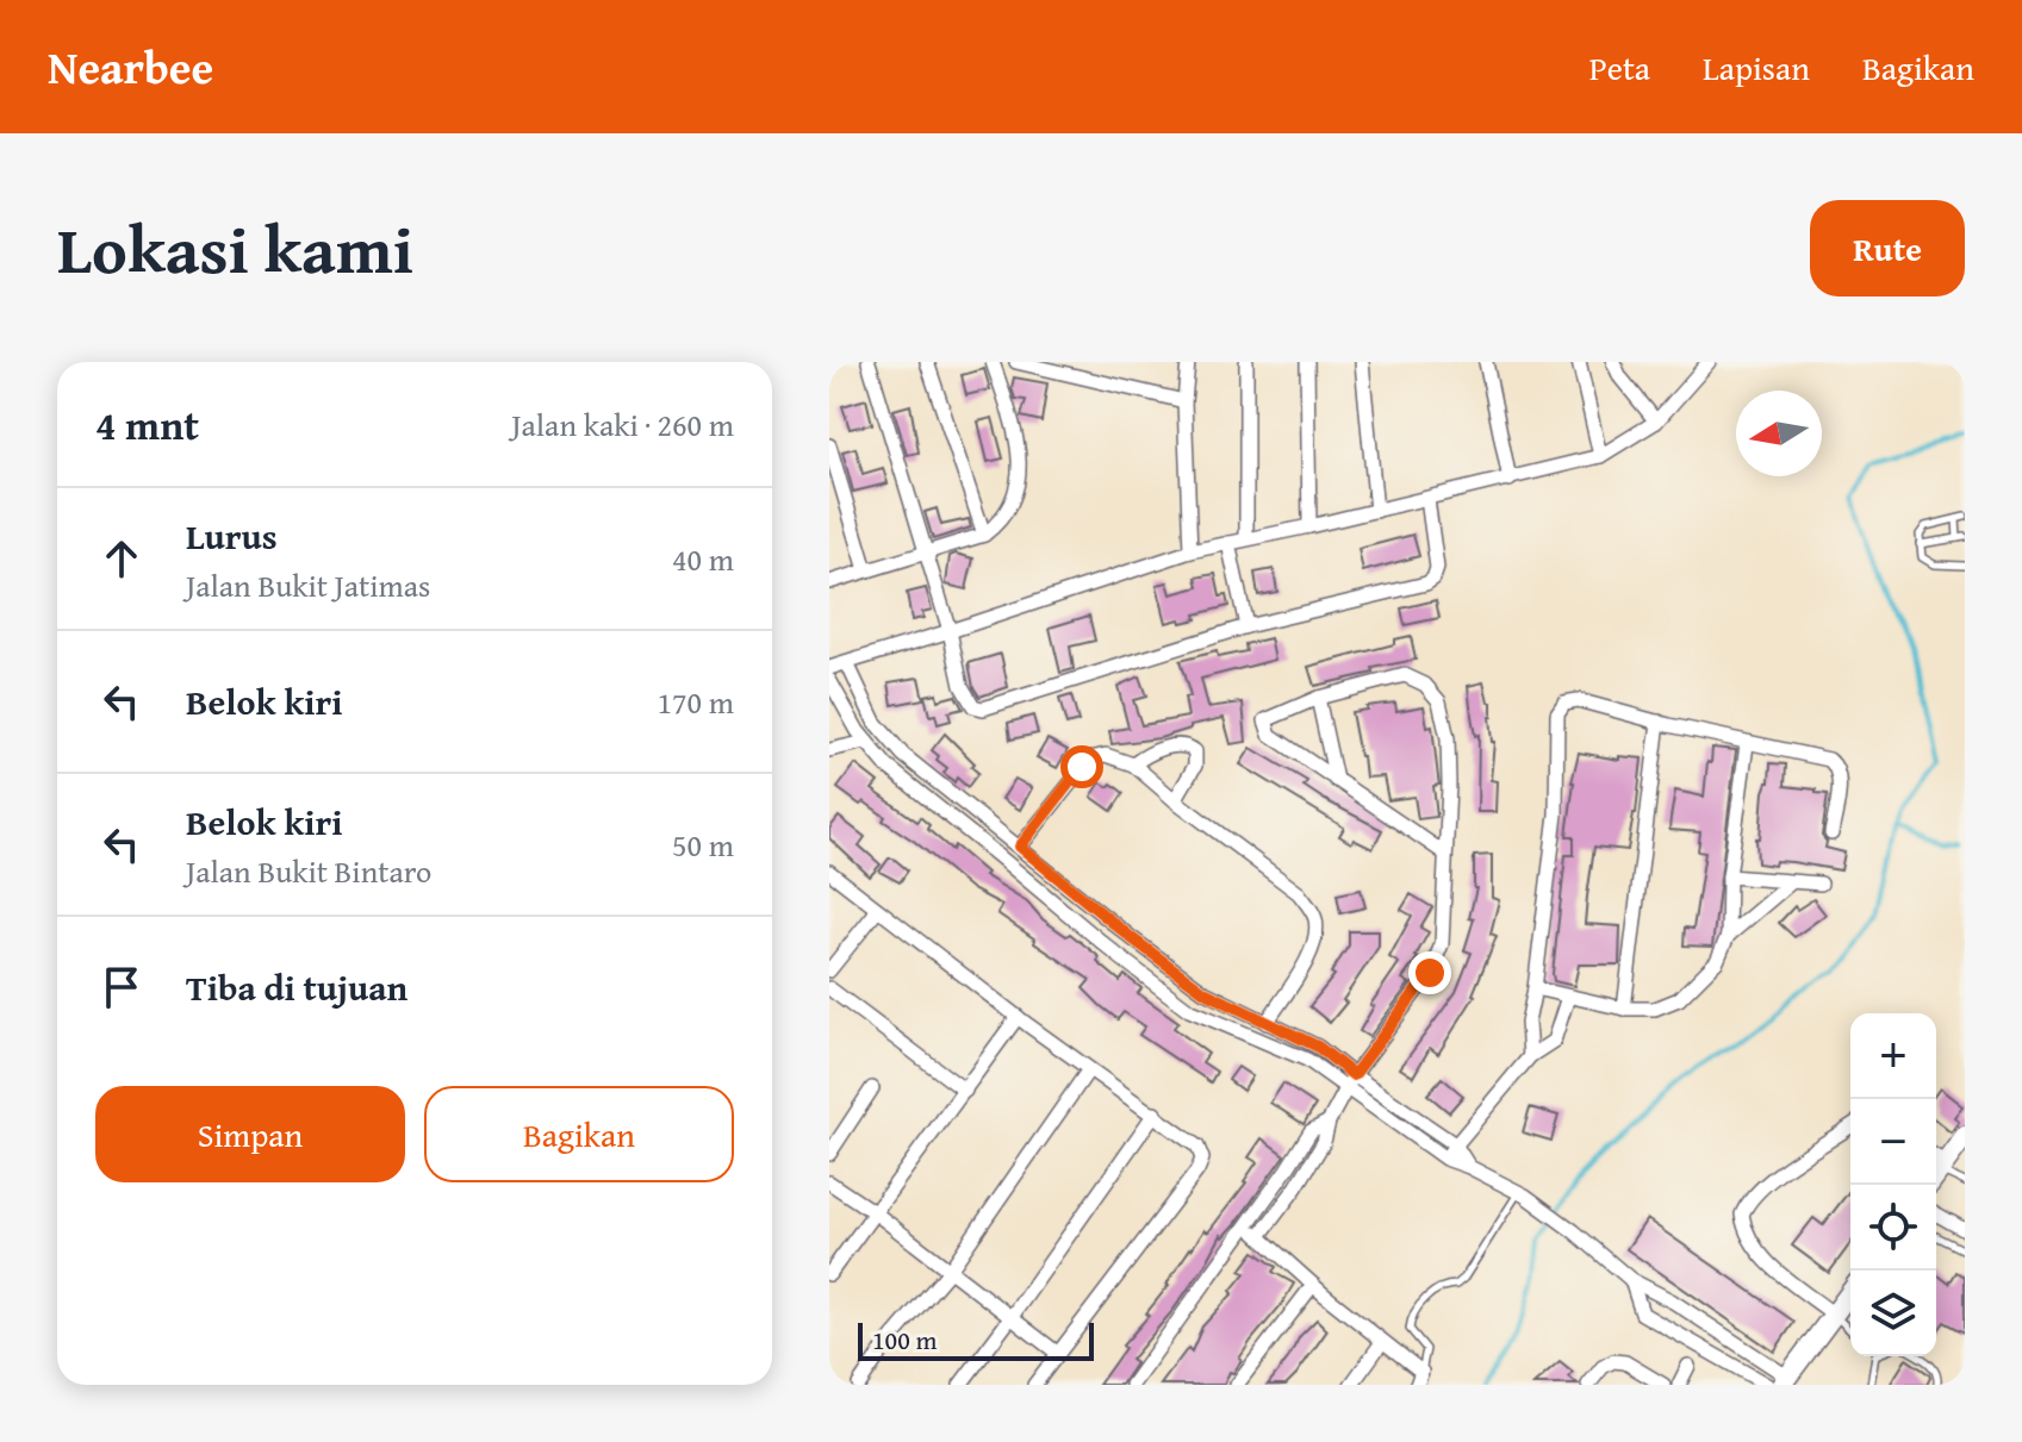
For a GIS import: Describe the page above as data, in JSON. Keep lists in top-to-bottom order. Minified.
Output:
{"scale_bar":"100 m","north":"left","page":{"header":"Nearbee","nav":["Peta","Lapisan","Bagikan"],"title":"Lokasi kami","buttons":["Rute",["Simpan","Bagikan"]],"heading":["4 mnt","Jalan kaki · 260 m"],"list":[["Lurus","Jalan Bukit Jatimas","40 m"],["Belok kiri","170 m"],["Belok kiri","Jalan Bukit Bintaro","50 m"],"Tiba di tujuan"],"map_buttons":["+","−"],"scale":"100 m"}}
